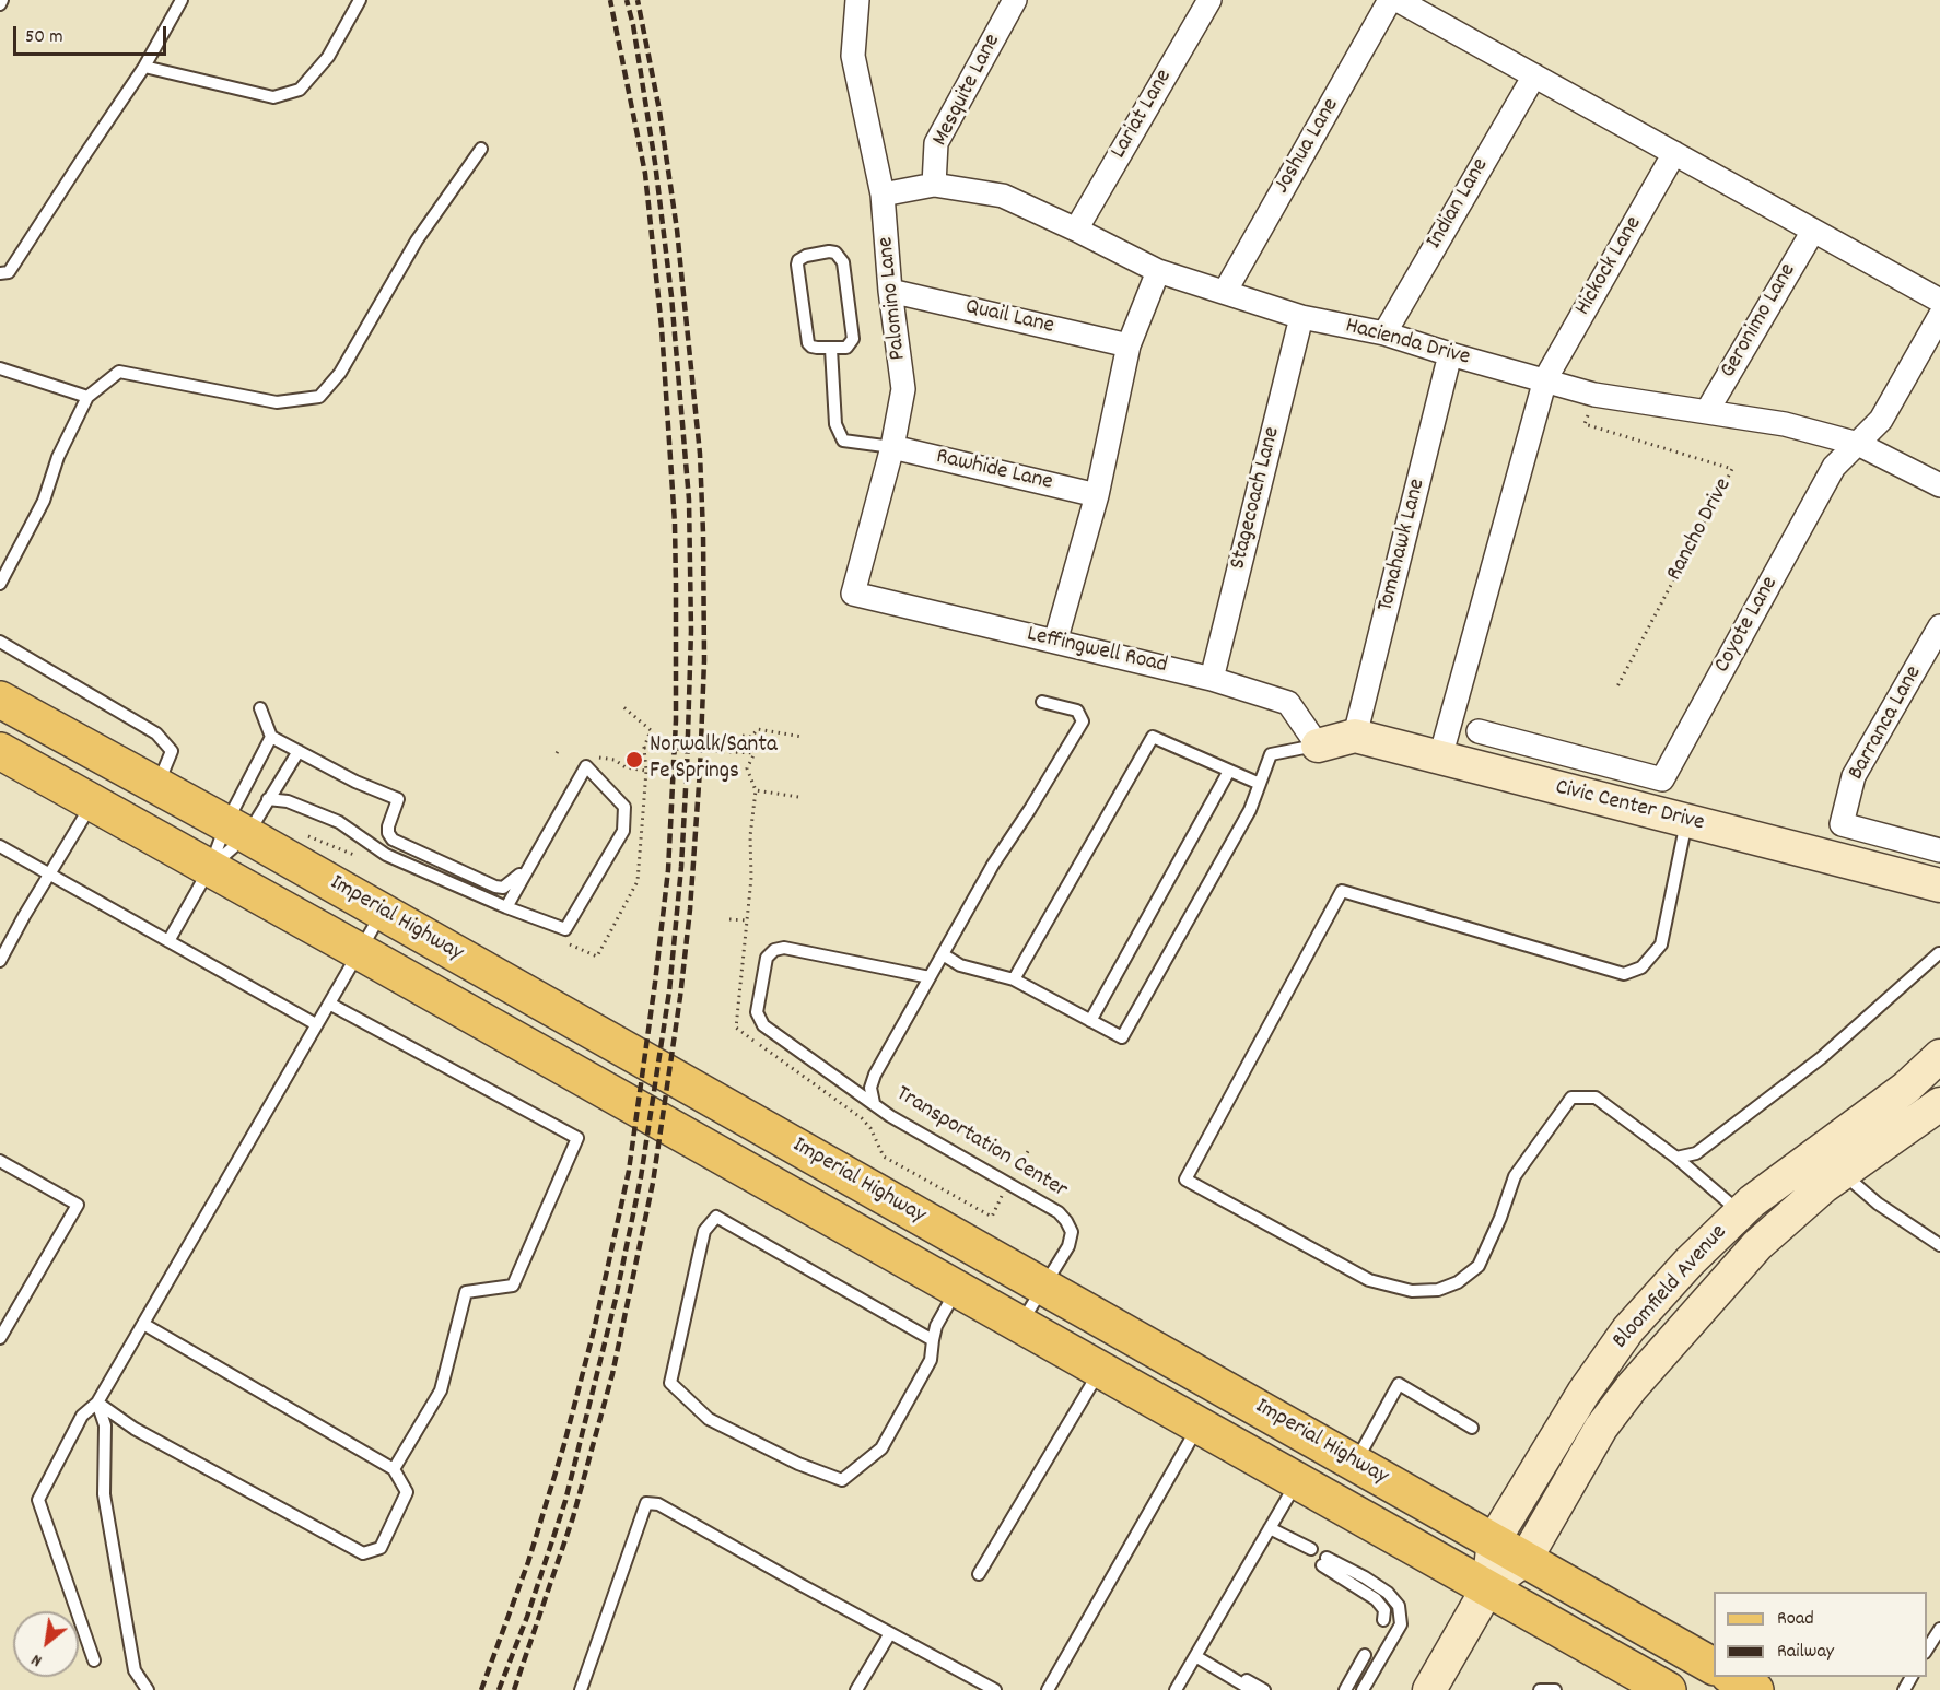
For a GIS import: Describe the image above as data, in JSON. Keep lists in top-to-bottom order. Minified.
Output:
{"streets":{"main road":["Civic Center Drive","Imperial Highway","Bloomfield Avenue"],"street":["Mesquite Lane","Lariat Lane","Joshua Lane","Indian Lane","Hickock Lane","Palomino Lane","Quail Lane","Geronimo Lane","Hacienda Drive","Rawhide Lane","Stagecoach Lane","Tomahawk Lane","Coyote Lane","Leffingwell Road","Barranca Lane"],"lane":["Transportation Center"],"path":["Rancho Drive"]},"crossings":[["Mesquite Lane","Hacienda Drive"],["Lariat Lane","Hacienda Drive"],["Joshua Lane","Hacienda Drive"],["Indian Lane","Hacienda Drive"],["Hickock Lane","Hacienda Drive"],["Palomino Lane","Quail Lane"],["Palomino Lane","Hacienda Drive"],["Palomino Lane","Rawhide Lane"],["Palomino Lane","Leffingwell Road"],["Geronimo Lane","Hacienda Drive"],["Hacienda Drive","Stagecoach Lane"],["Hacienda Drive","Rancho Drive"],["Hacienda Drive","Tomahawk Lane"],["Hacienda Drive","Coyote Lane"],["Stagecoach Lane","Leffingwell Road"],["Tomahawk Lane","Civic Center Drive"],["Leffingwell Road","Civic Center Drive"],["Imperial Highway","Transportation Center"],["Imperial Highway","Bloomfield Avenue"]],"places":["Norwalk/Santa Fe Springs"],"legend":["Road","Railway"],"scale_bar":"50 m","north":"bottom left"}
